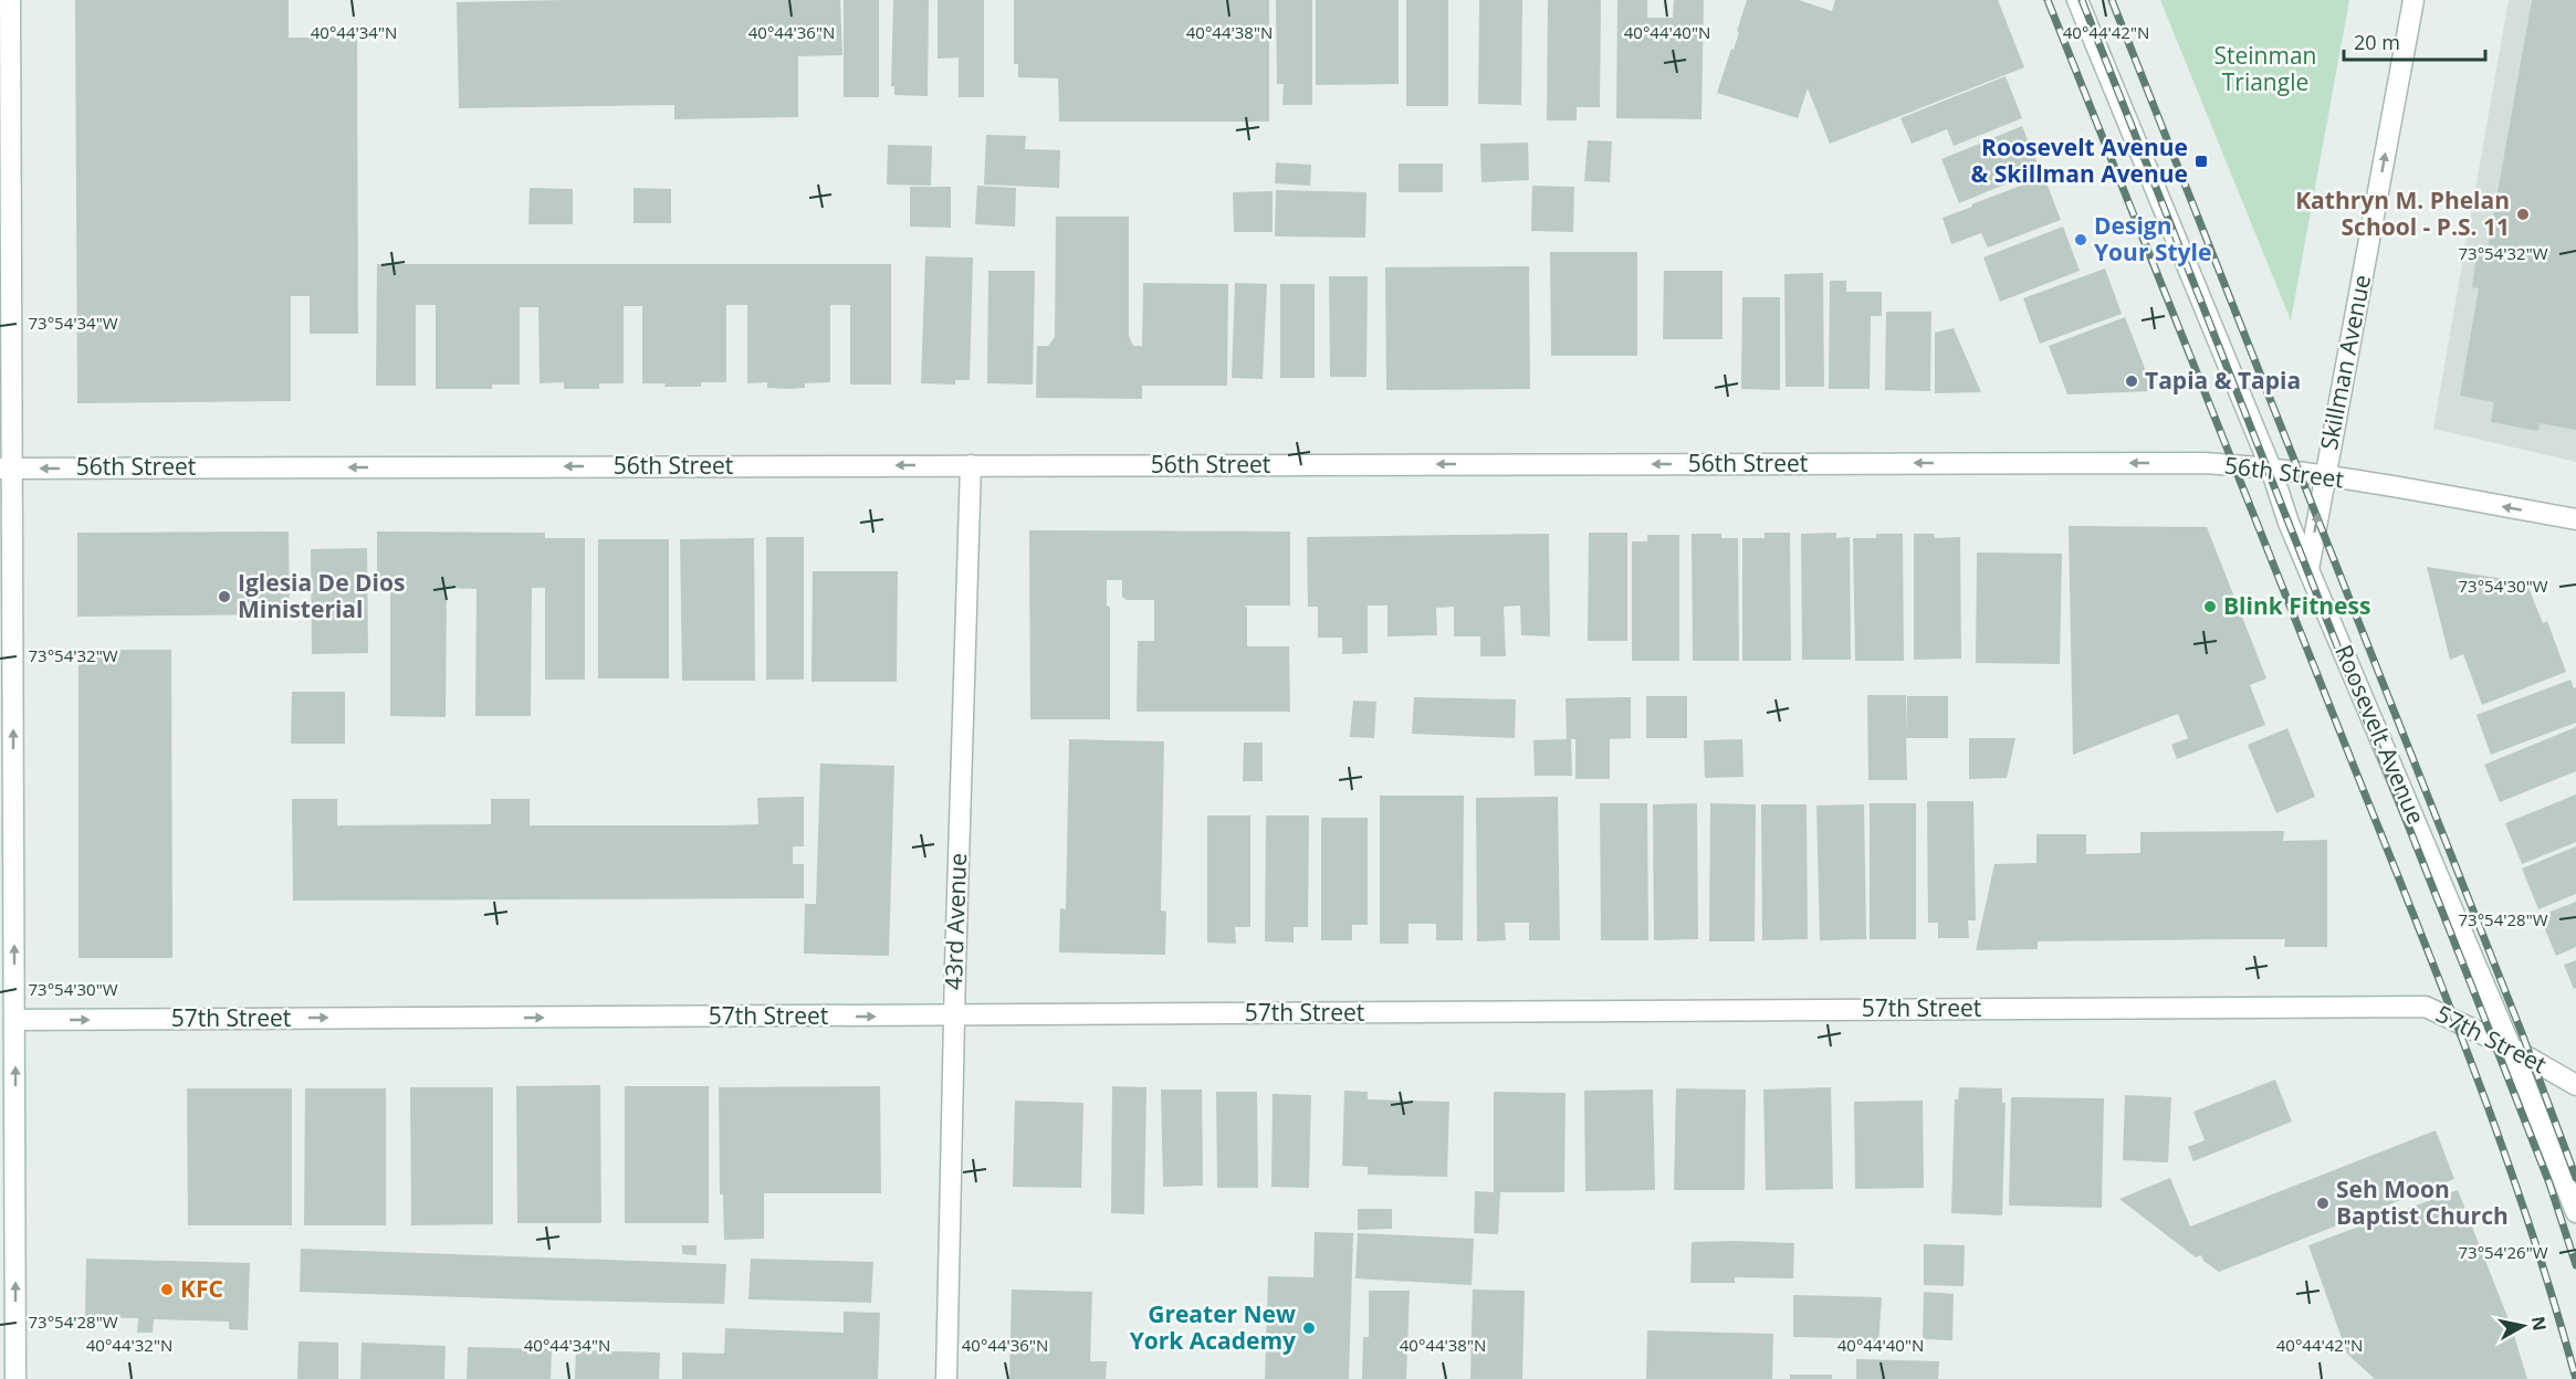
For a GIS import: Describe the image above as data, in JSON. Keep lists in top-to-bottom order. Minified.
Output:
{"streets":{"street":["Skillman Avenue","56th Street","Roosevelt Avenue","43rd Avenue","57th Street"]},"crossings":[["Skillman Avenue","56th Street"],["Skillman Avenue","Roosevelt Avenue"],["56th Street","Roosevelt Avenue"],["56th Street","43rd Avenue"],["Roosevelt Avenue","57th Street"],["43rd Avenue","57th Street"]],"one_way":["Skillman Avenue","56th Street","57th Street"],"parks":["Steinman Triangle"],"places":{"transit":["Roosevelt Avenue & Skillman Avenue"],"other":["Kathryn M. Phelan School - P.S. 11","Design Your Style","Tapia & Tapia","Iglesia De Dios Ministerial","Blink Fitness","Seh Moon Baptist Church","KFC","Greater New York Academy"]},"scale_bar":"20 m","north":"right","coordinates":["40°44'34\"N","40°44'36\"N","40°44'38\"N","40°44'42\"N","40°44'40\"N","73°54'32\"W","73°54'34\"W","73°54'30\"W","73°54'28\"W","73°54'26\"W","40°44'32\"N"]}
